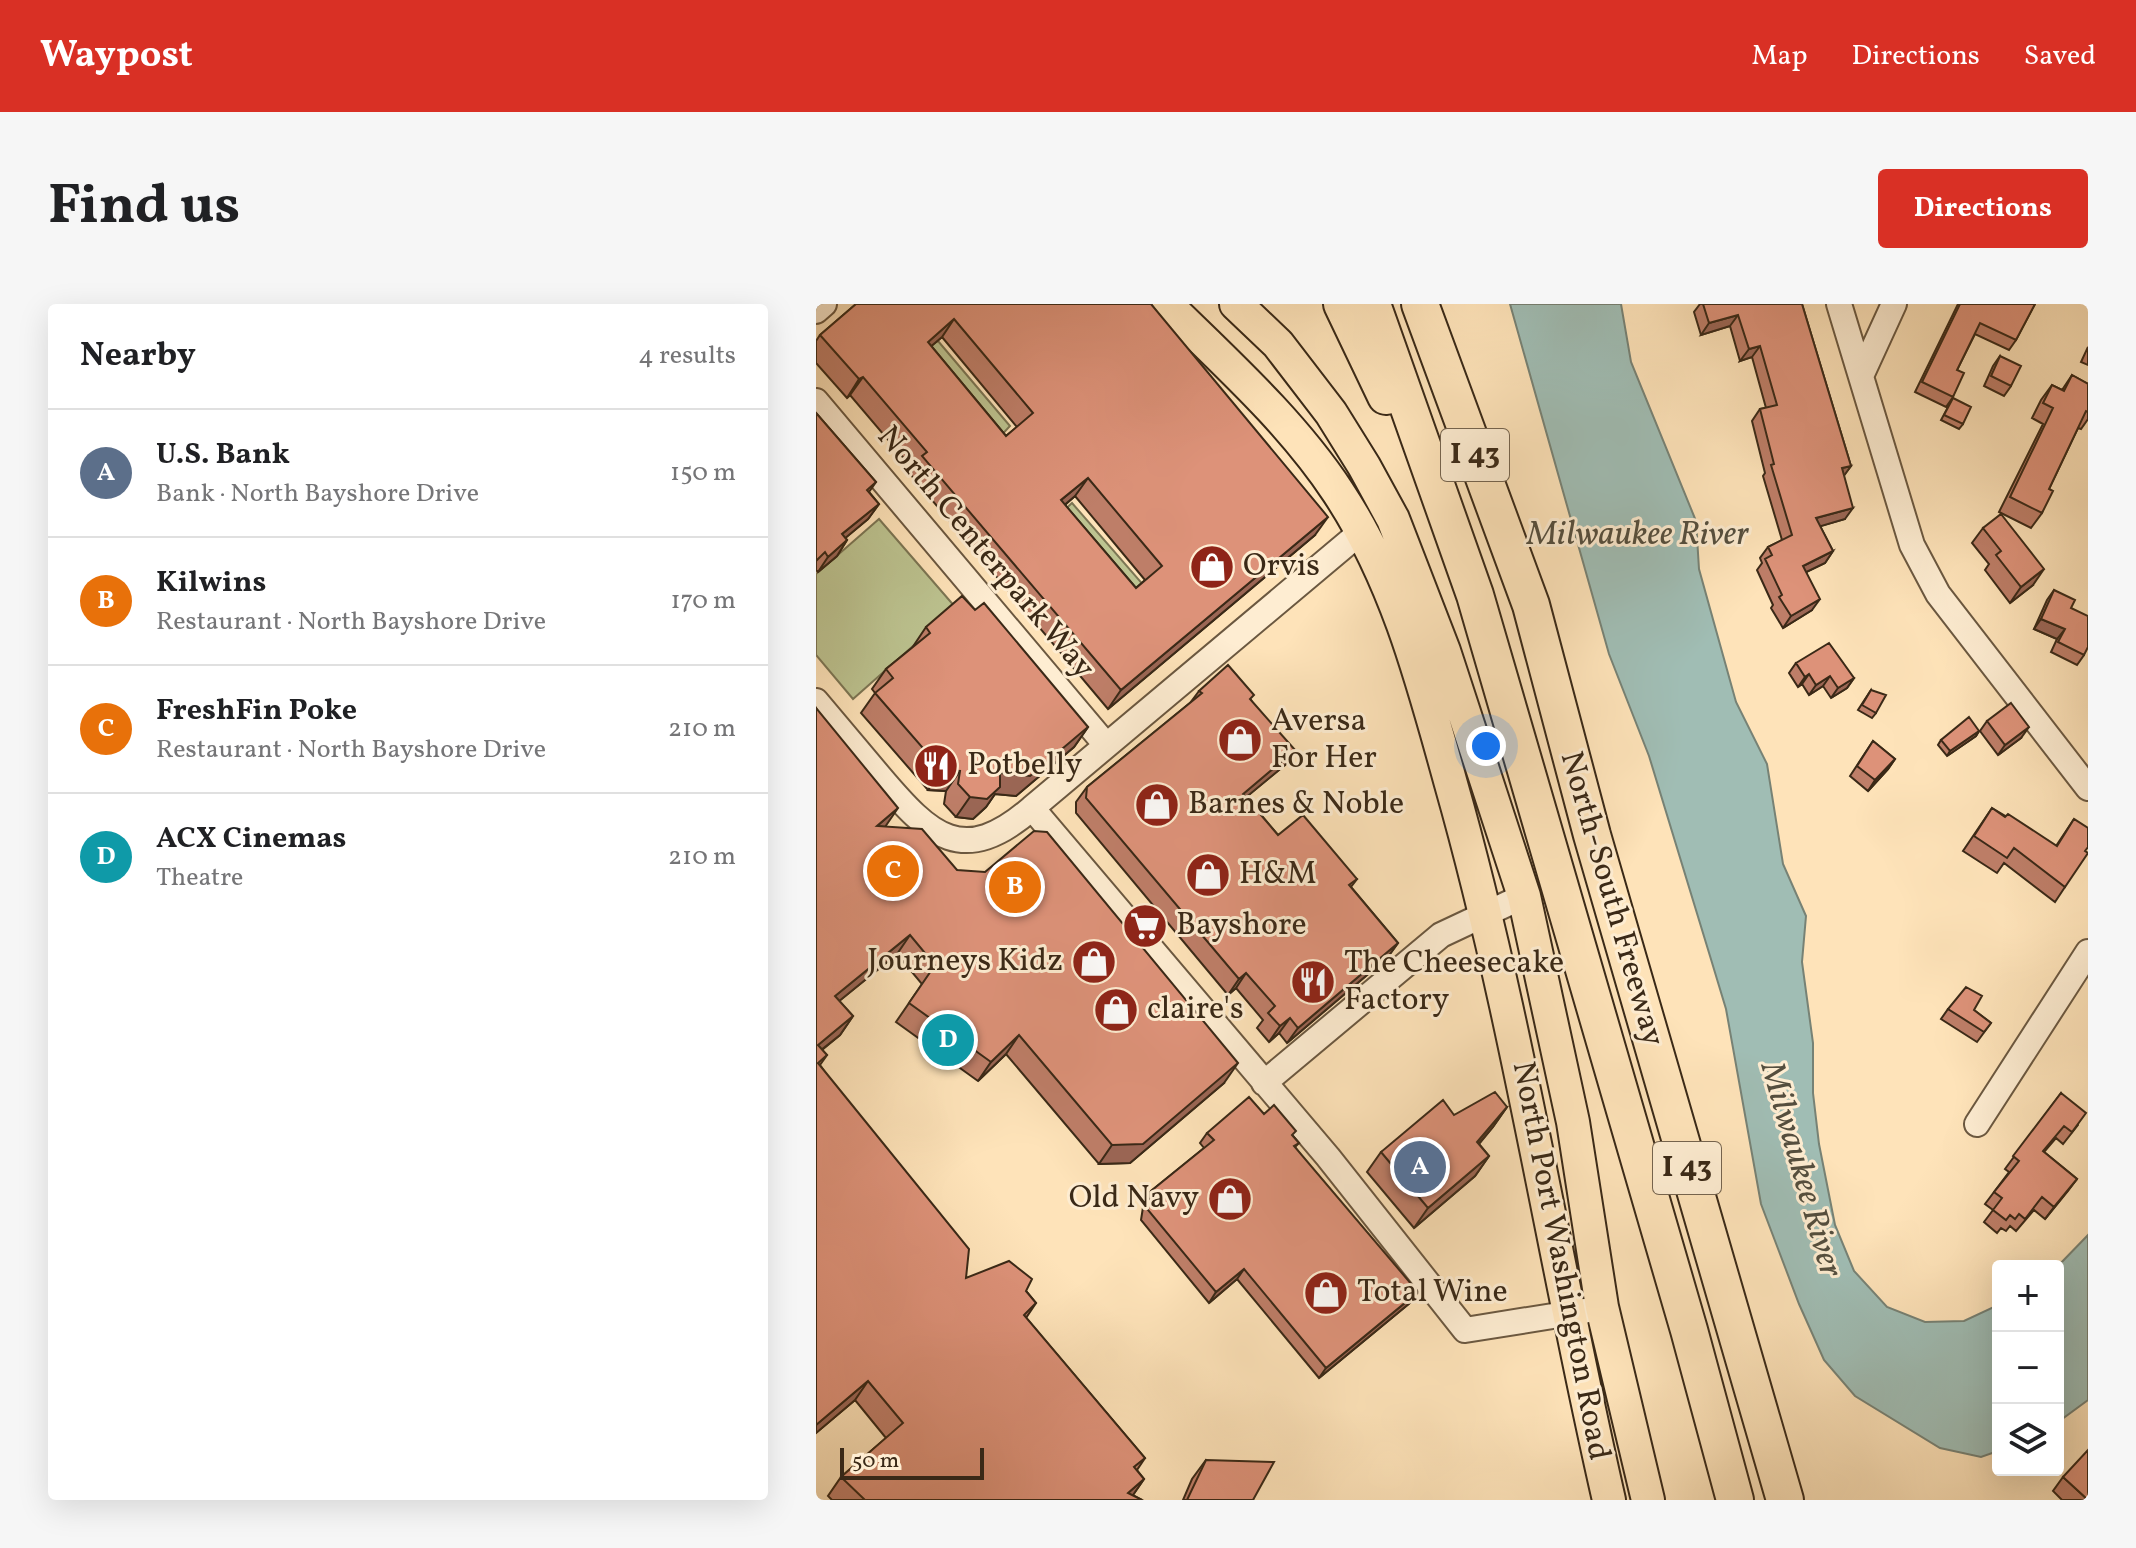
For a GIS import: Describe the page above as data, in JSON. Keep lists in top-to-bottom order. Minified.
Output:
{"streets":{"highway":["I 43","North-South Freeway"],"main road":["North Port Washington Road"],"street":["North Centerpark Way"]},"water":["Milwaukee River"],"places":{"shop":["Orvis","Aversa For Her","Barnes & Noble","H&M","Journeys Kidz","claire's","Old Navy","Total Wine"],"restaurant":["Potbelly","The Cheesecake Factory"],"supermarket":["Bayshore"]},"scale_bar":"50 m","page":{"header":"Waypost","nav":["Map","Directions","Saved"],"title":"Find us","buttons":"Directions","heading":["Nearby","4 results"],"list":[{"mark":"A","name":"U.S. Bank","note":"Bank · North Bayshore Drive","value":"150 m"},{"mark":"B","name":"Kilwins","note":"Restaurant · North Bayshore Drive","value":"170 m"},{"mark":"C","name":"FreshFin Poke","note":"Restaurant · North Bayshore Drive","value":"210 m"},{"mark":"D","name":"ACX Cinemas","note":"Theatre","value":"210 m"}],"pins":["C","B","D","A"],"map_buttons":["+","−"],"scale":"50 m"}}
